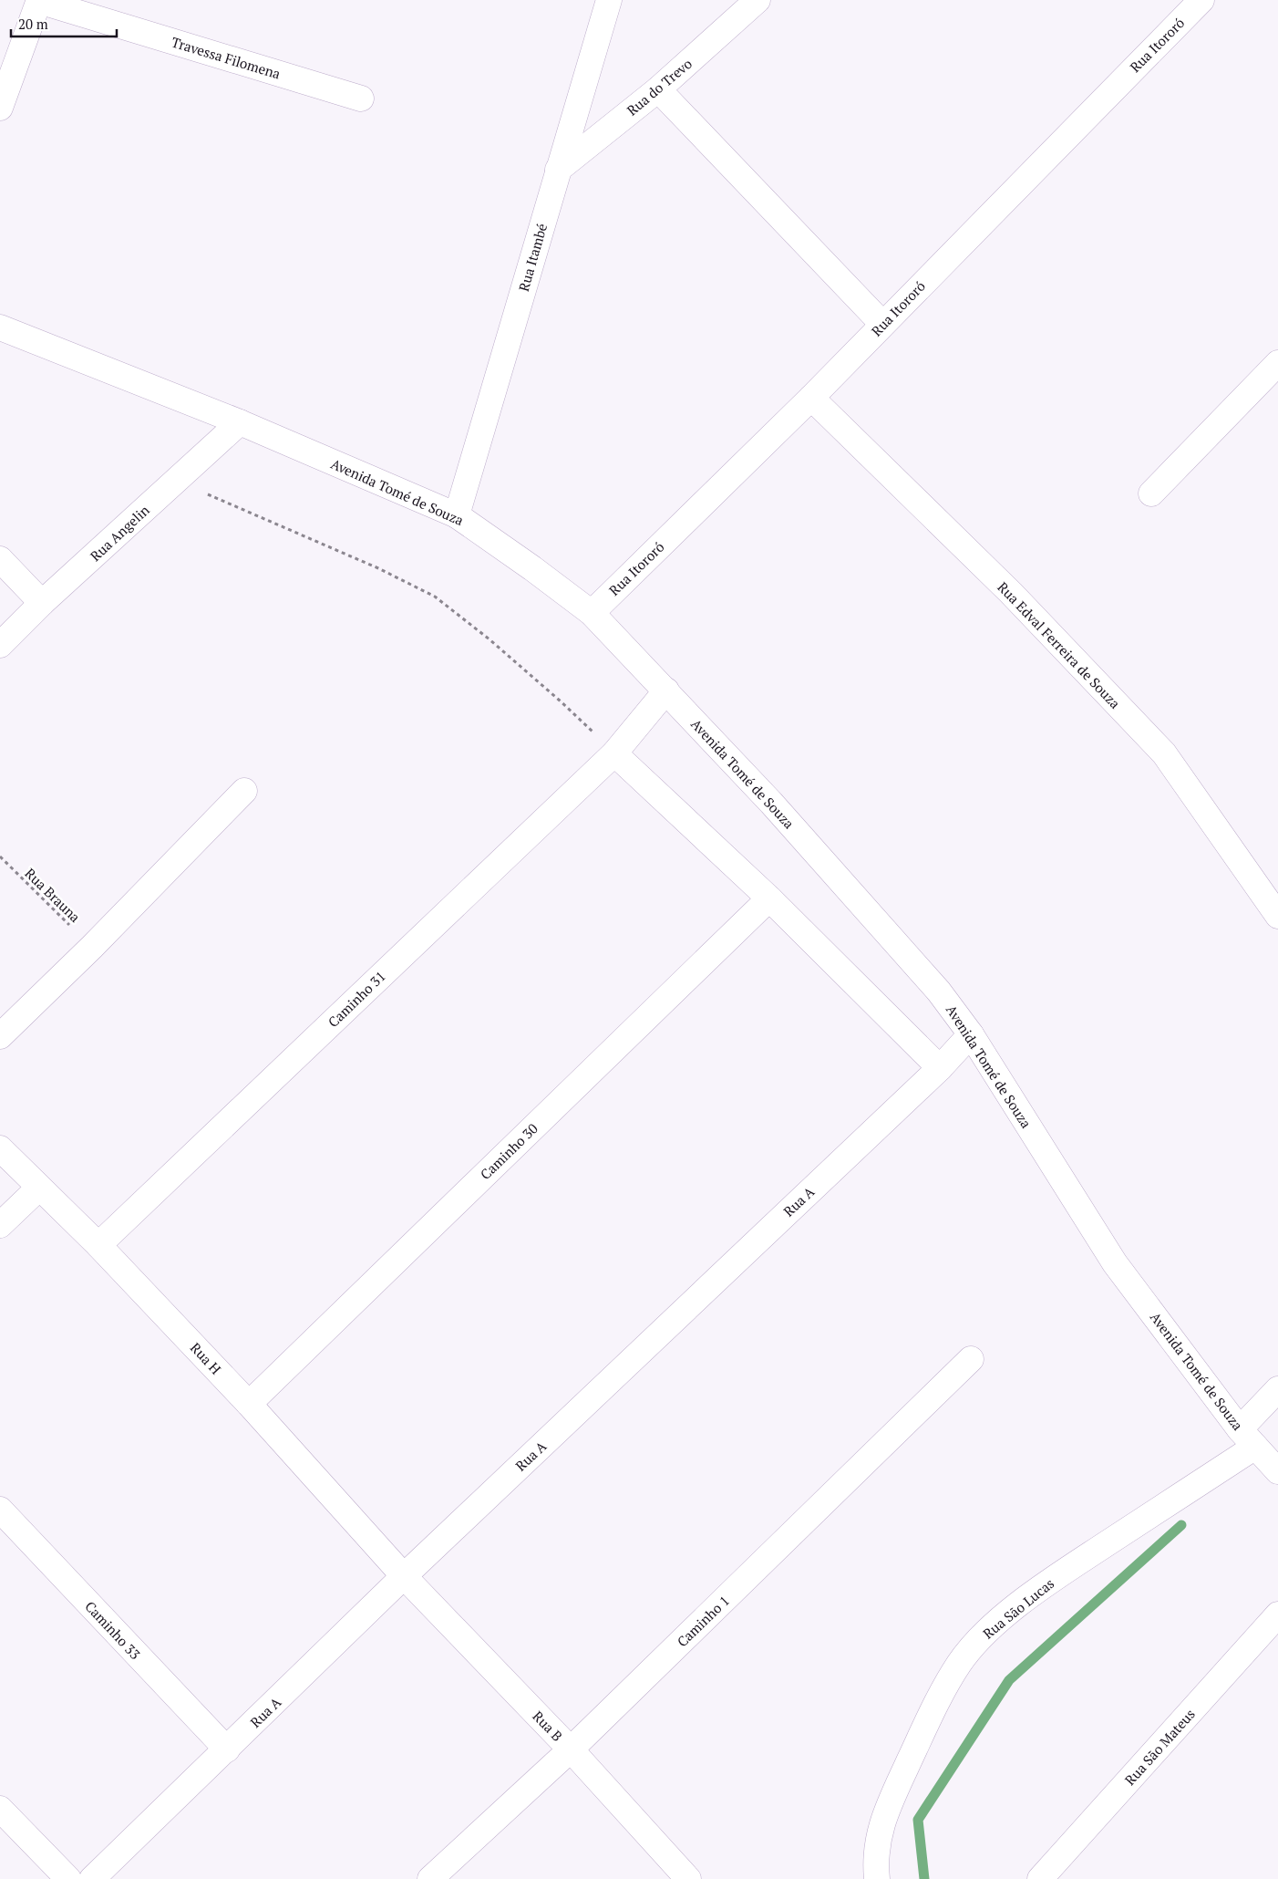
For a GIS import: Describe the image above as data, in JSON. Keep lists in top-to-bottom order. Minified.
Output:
{"streets":{"street":["Rua Itororó","Travessa Filomena","Rua do Trevo","Rua Itambé","Avenida Tomé de Souza","Rua Angelin","Rua Edval Ferreira de Souza","Caminho 31","Caminho 30","Rua A","Rua H","Rua São Lucas","Caminho 1","Caminho 33","Rua B","Rua São Mateus"],"path":["Rua Brauna"]},"crossings":[["Rua Itororó","Avenida Tomé de Souza"],["Rua Itororó","Rua Edval Ferreira de Souza"],["Rua do Trevo","Rua Itambé"],["Rua Itambé","Avenida Tomé de Souza"],["Avenida Tomé de Souza","Rua Angelin"],["Avenida Tomé de Souza","Caminho 31"],["Avenida Tomé de Souza","Rua A"],["Avenida Tomé de Souza","Rua São Lucas"],["Caminho 31","Rua H"],["Caminho 30","Rua H"],["Rua A","Rua H"],["Rua A","Caminho 33"],["Rua A","Rua B"],["Rua H","Rua B"],["Caminho 1","Rua B"]],"scale_bar":"20 m"}
